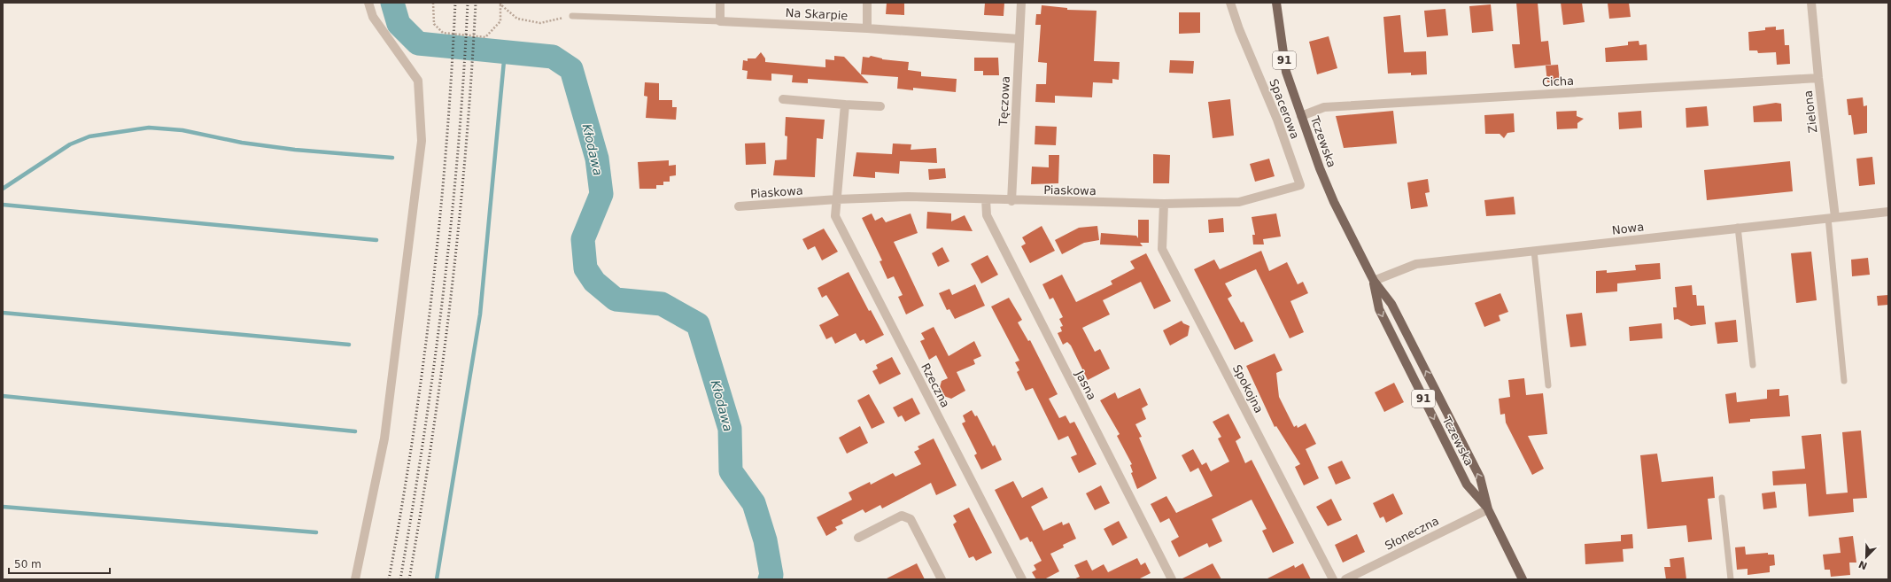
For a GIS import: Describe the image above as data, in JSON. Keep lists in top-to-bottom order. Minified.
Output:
{"streets":{"main road":["91","Tczewska"],"street":["Na Skarpie","Cicha","Tęczowa","Spacerowa","Zielona","Piaskowa","Nowa","Rzeczna","Jasna","Spokojna","Słoneczna"]},"crossings":[["Na Skarpie","Tęczowa"],["Cicha","Zielona"],["Cicha","Tczewska"],["Tęczowa","Piaskowa"],["Spacerowa","Piaskowa"],["Zielona","Nowa"],["Tczewska","Nowa"],["Tczewska","Słoneczna"],["Piaskowa","Rzeczna"],["Piaskowa","Jasna"],["Piaskowa","Spokojna"]],"water":["Kłodawa"],"scale_bar":"50 m","north":"bottom left"}
